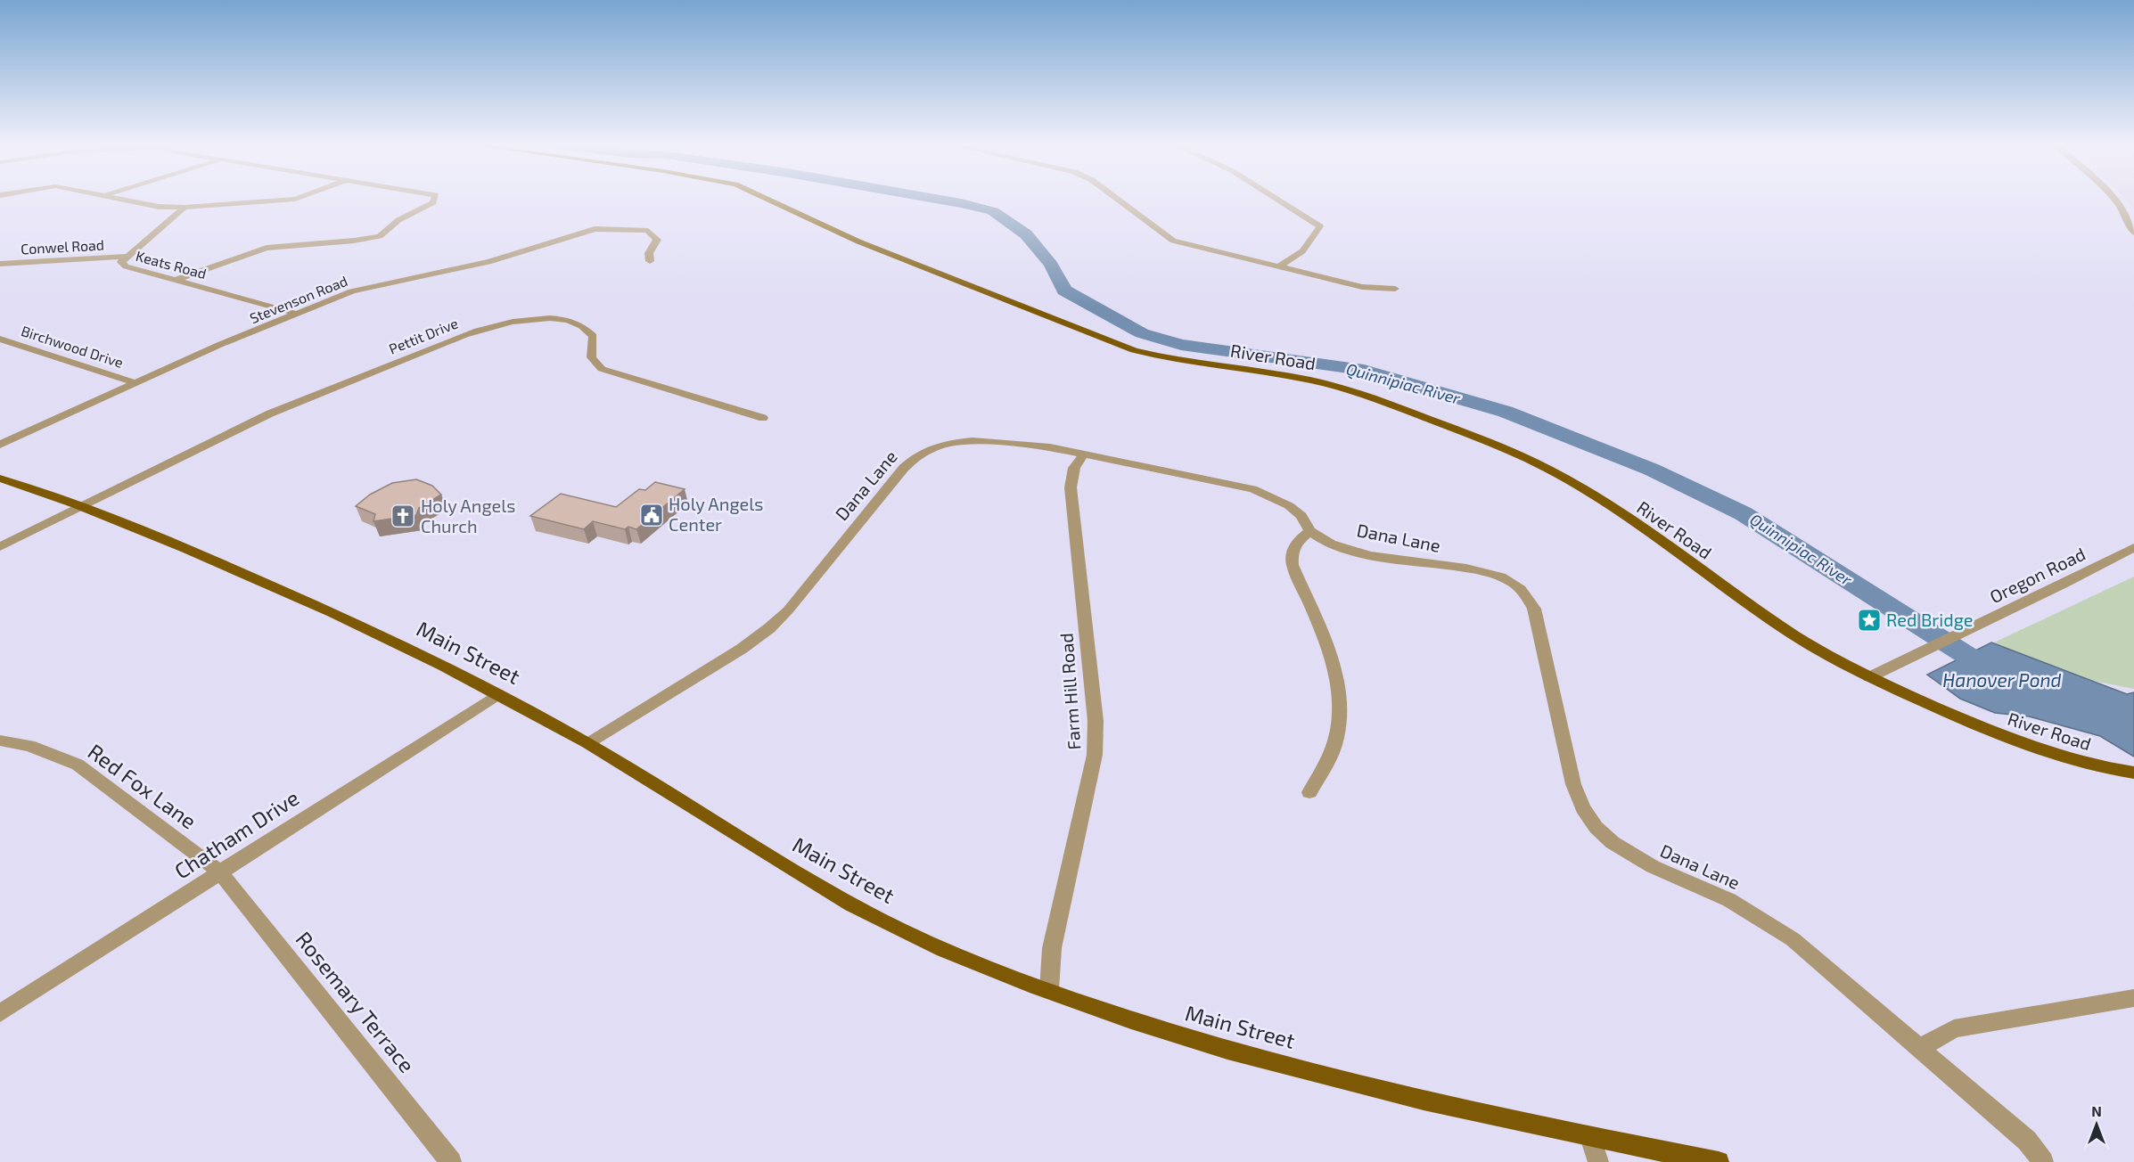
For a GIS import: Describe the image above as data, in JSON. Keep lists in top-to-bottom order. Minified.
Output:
{"streets":{"main road":["River Road","Main Street"],"street":["Conwel Road","Keats Road","Stevenson Road","Pettit Drive","Birchwood Drive","Dana Lane","Oregon Road","Farm Hill Road","Red Fox Lane","Chatham Drive","Rosemary Terrace"]},"crossings":[["Conwel Road","Keats Road"],["Keats Road","Stevenson Road"],["Stevenson Road","Birchwood Drive"],["Pettit Drive","Main Street"],["River Road","Oregon Road"],["Dana Lane","Main Street"],["Dana Lane","Farm Hill Road"],["Main Street","Farm Hill Road"],["Main Street","Chatham Drive"],["Red Fox Lane","Chatham Drive"],["Red Fox Lane","Rosemary Terrace"],["Chatham Drive","Rosemary Terrace"]],"water":["Quinnipiac River","Hanover Pond"],"places":{"public building":["Holy Angels Center"],"church":["Holy Angels Church"],"place":["Red Bridge"]},"north":"top"}
